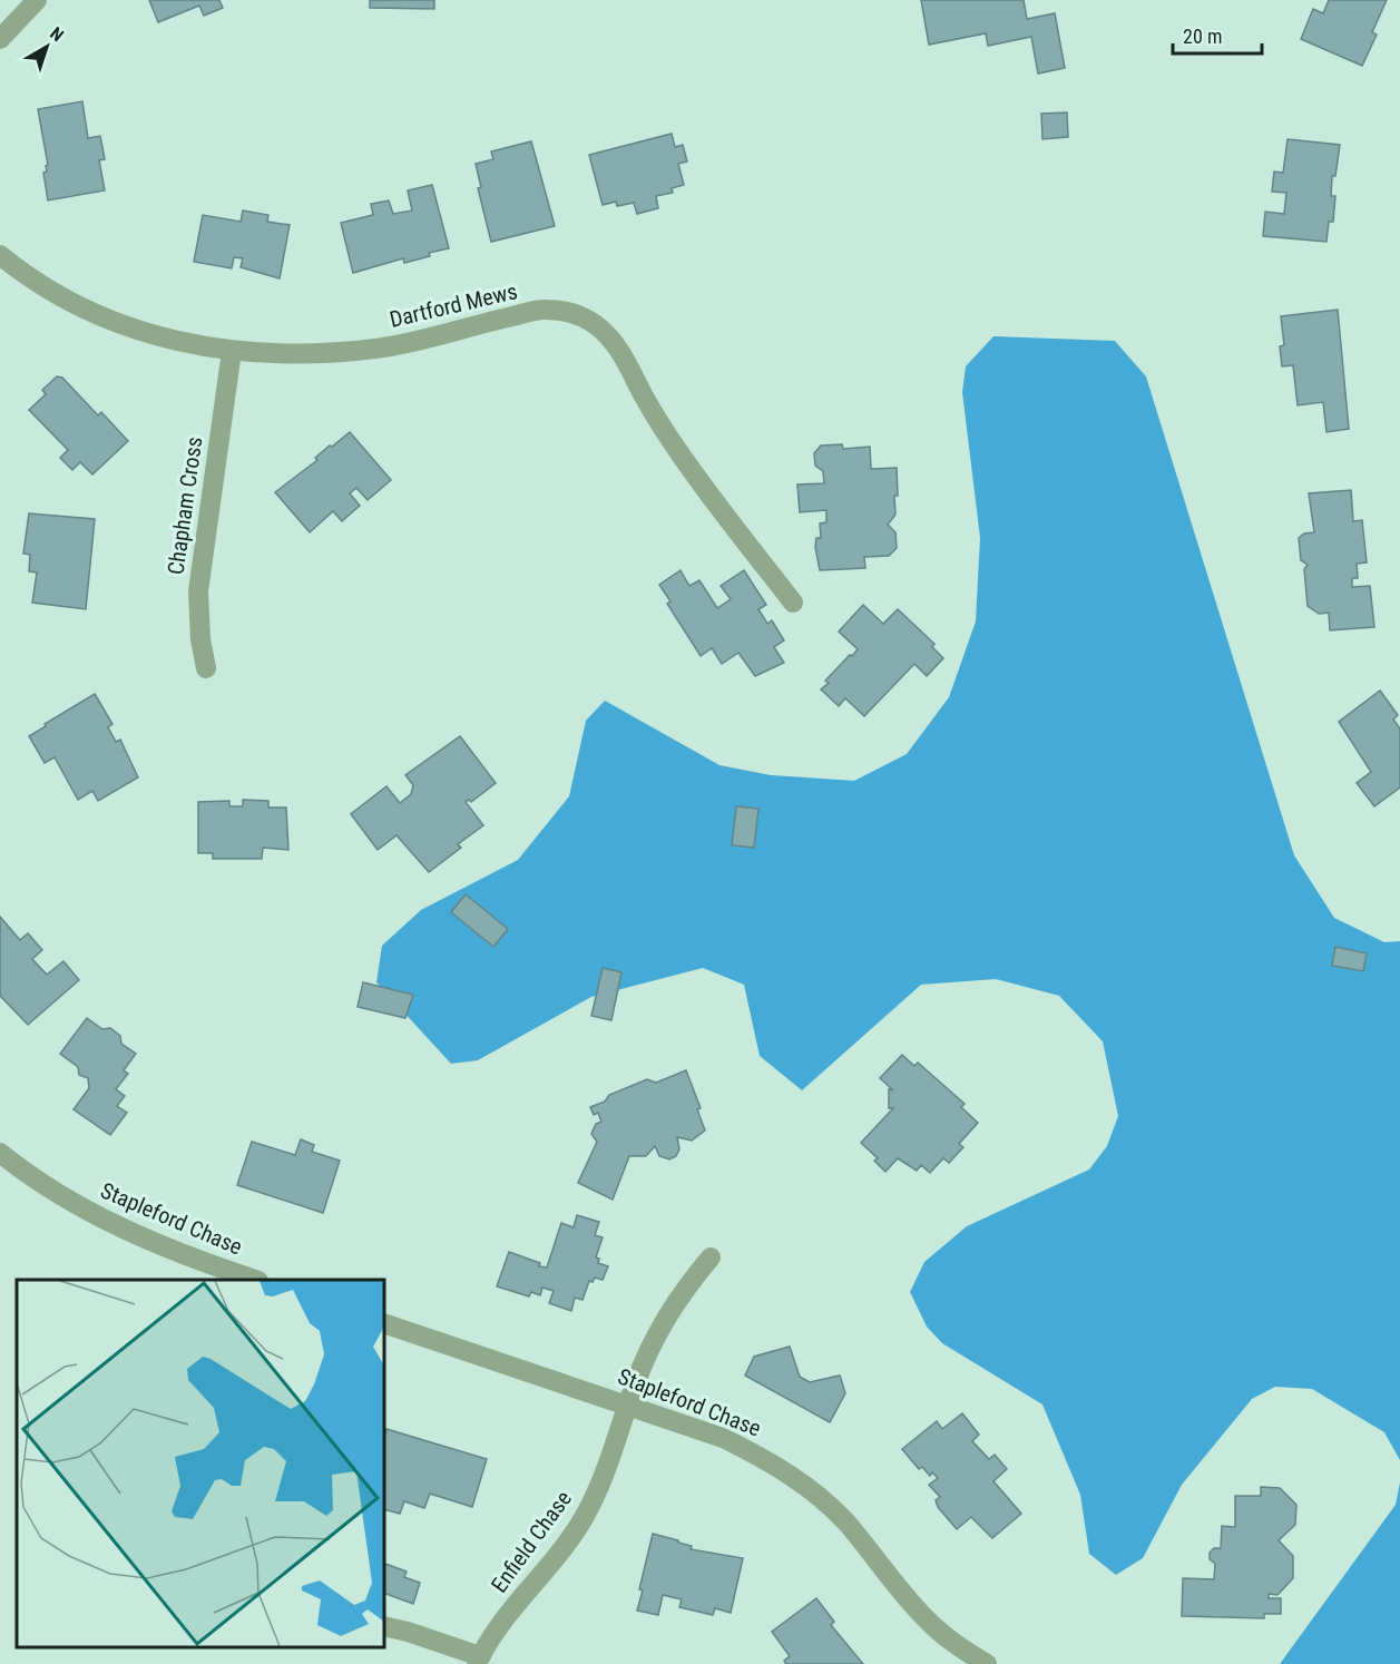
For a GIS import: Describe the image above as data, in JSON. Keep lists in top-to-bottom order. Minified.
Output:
{"streets":{"street":["Dartford Mews","Chapham Cross","Stapleford Chase","Enfield Chase"]},"crossings":[["Dartford Mews","Chapham Cross"],["Stapleford Chase","Enfield Chase"]],"scale_bar":"20 m","north":"top right"}
